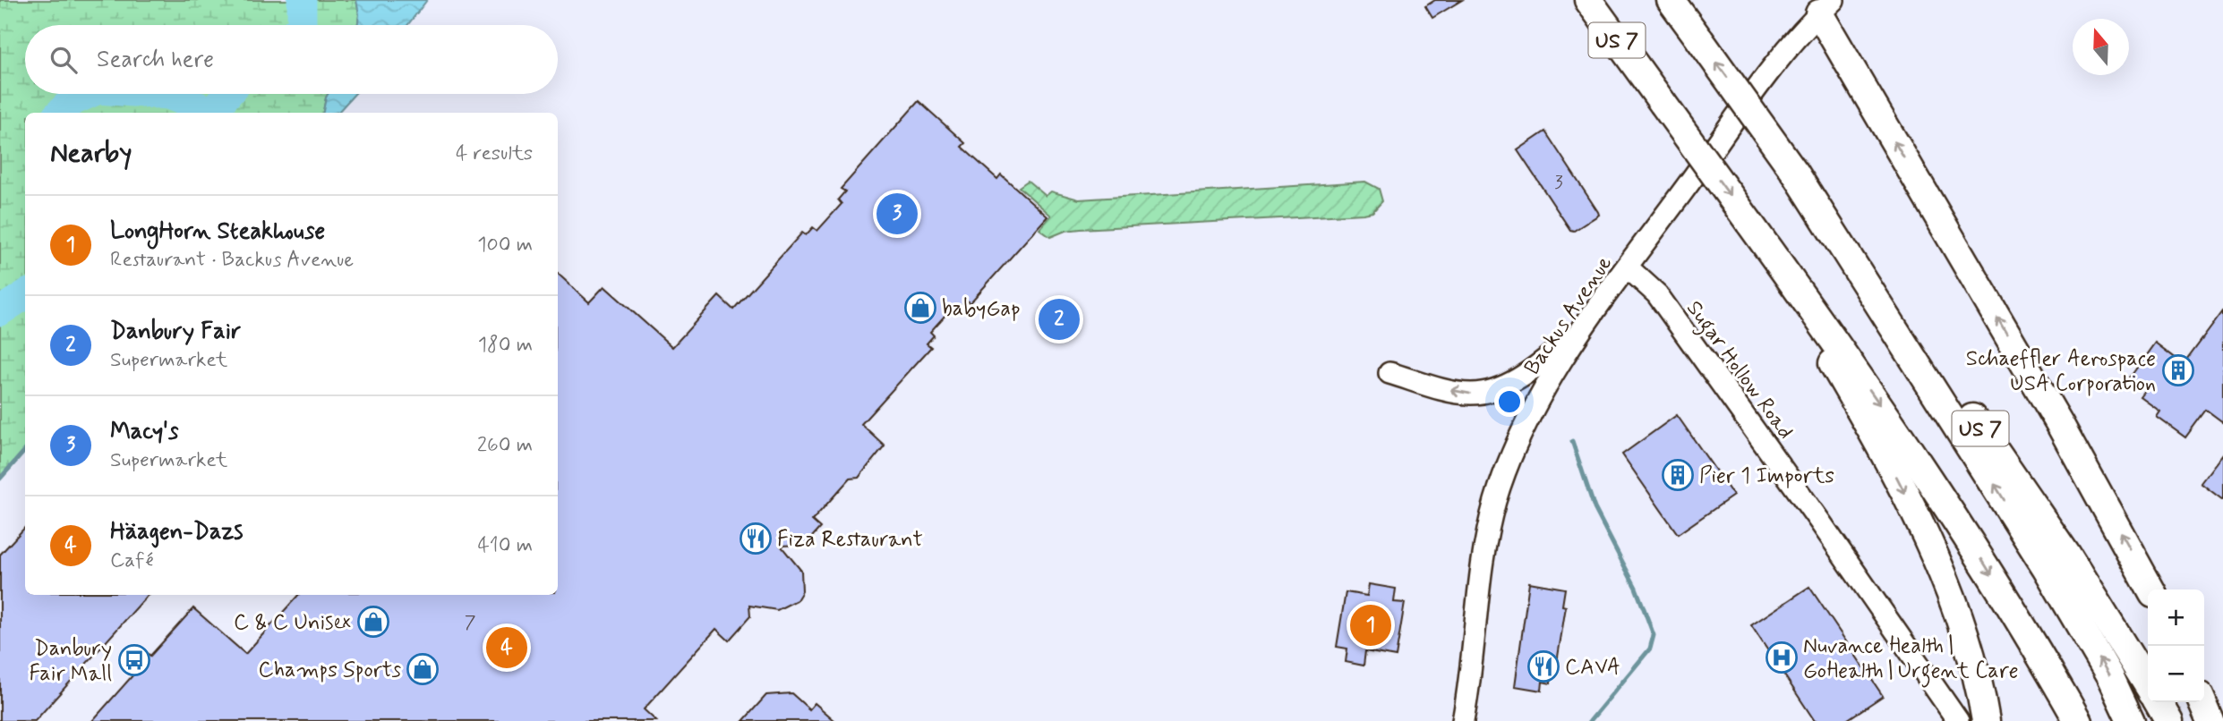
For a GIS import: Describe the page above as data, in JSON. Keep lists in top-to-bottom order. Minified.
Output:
{"streets":{"highway":["US 7"],"main road":["Backus Avenue","Sugar Hollow Road"]},"crossings":[["Backus Avenue","Sugar Hollow Road"]],"places":{"shop":["babyGap","C & C Unisex","Champs Sports"],"building":["Schaeffler Aerospace USA Corporation","Pier 1 Imports"],"restaurant":["Fiza Restaurant","CAVA"],"hospital":["Nuvance Health | GoHealth | Urgent Care"],"bus stop":["Danbury Fair Mall"]},"house_numbers":["3","7"],"north":"top","page":{"search":"Search here","heading":["Nearby","4 results"],"pins":["3","2","1","4"],"list":[{"mark":"1","name":"LongHorn Steakhouse","note":"Restaurant · Backus Avenue","value":"100 m"},{"mark":"2","name":"Danbury Fair","note":"Supermarket","value":"180 m"},{"mark":"3","name":"Macy's","note":"Supermarket","value":"260 m"},{"mark":"4","name":"Häagen-Dazs","note":"Café","value":"410 m"}],"map_buttons":["+","−"]}}
